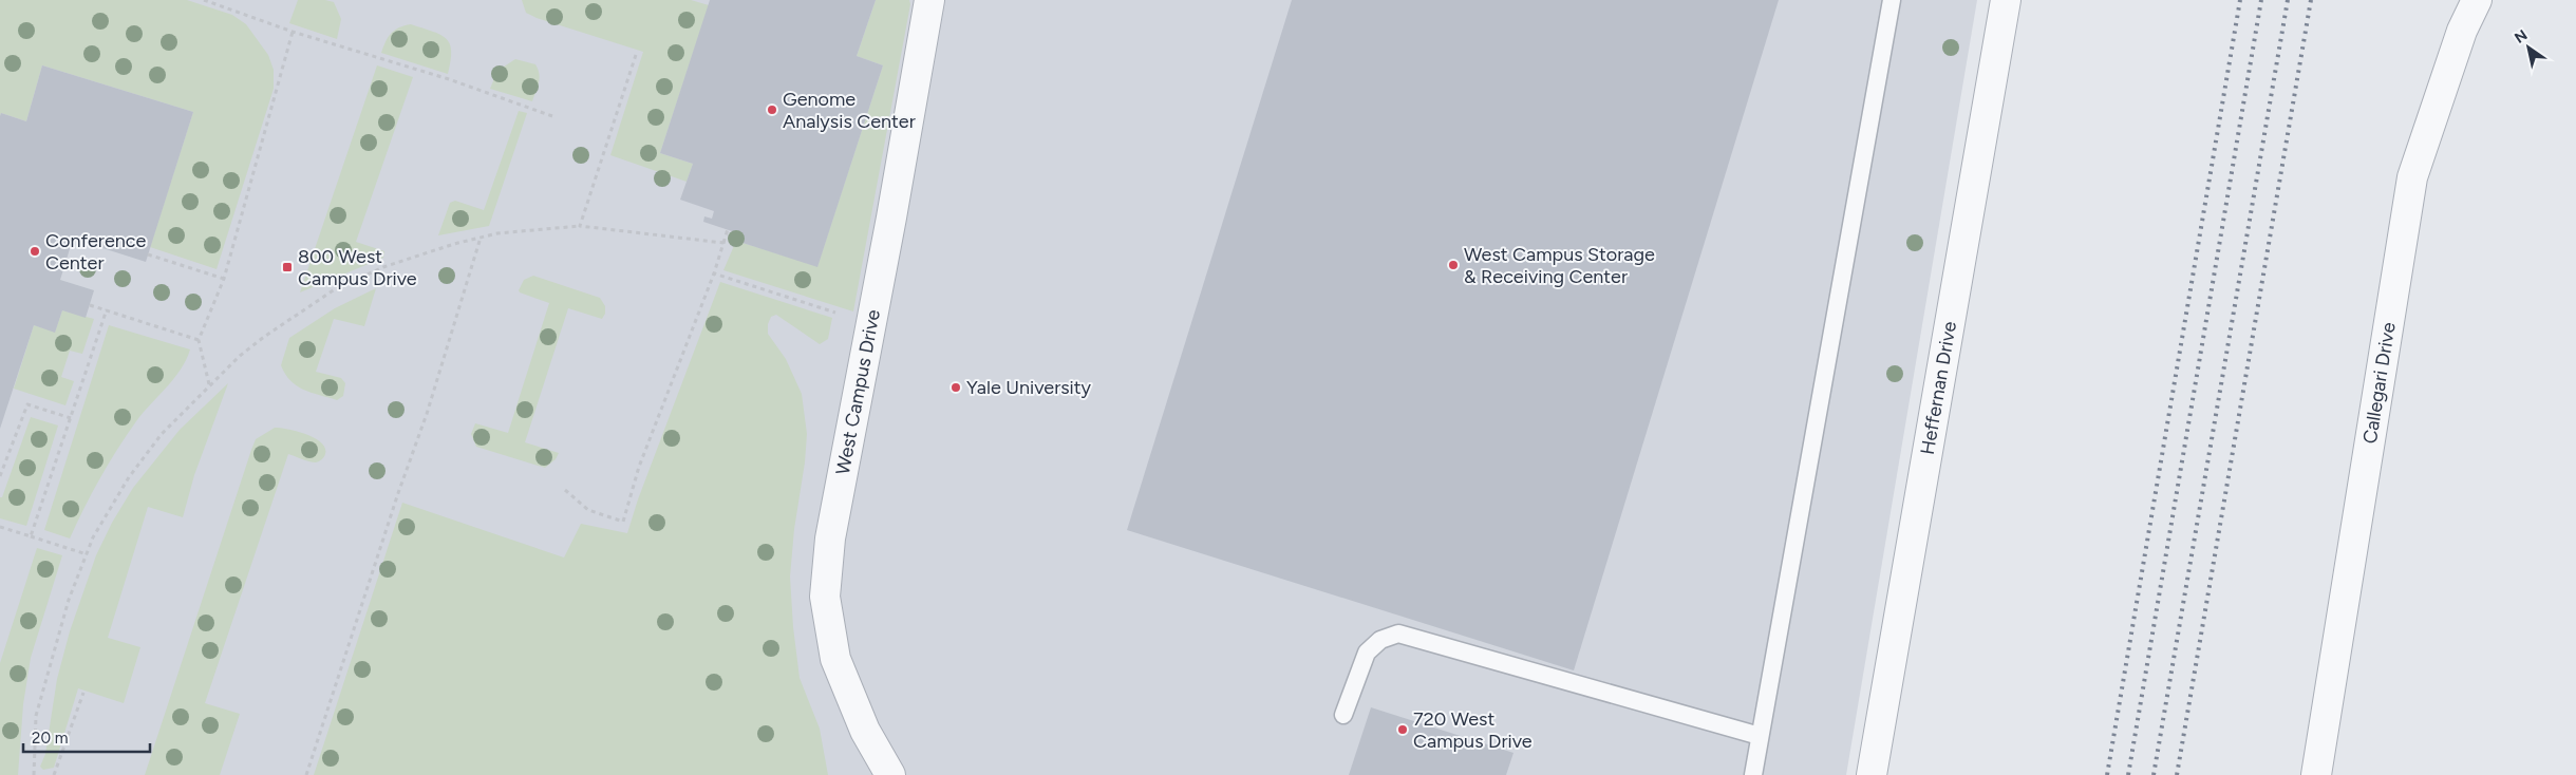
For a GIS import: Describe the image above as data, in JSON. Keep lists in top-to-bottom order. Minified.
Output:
{"streets":{"street":["Callegari Drive","Heffernan Drive","West Campus Drive"]},"places":{"other":["Genome Analysis Center","Conference Center","West Campus Storage & Receiving Center","Yale University","720 West Campus Drive"],"transit":["800 West Campus Drive"]},"scale_bar":"20 m","north":"top left"}
